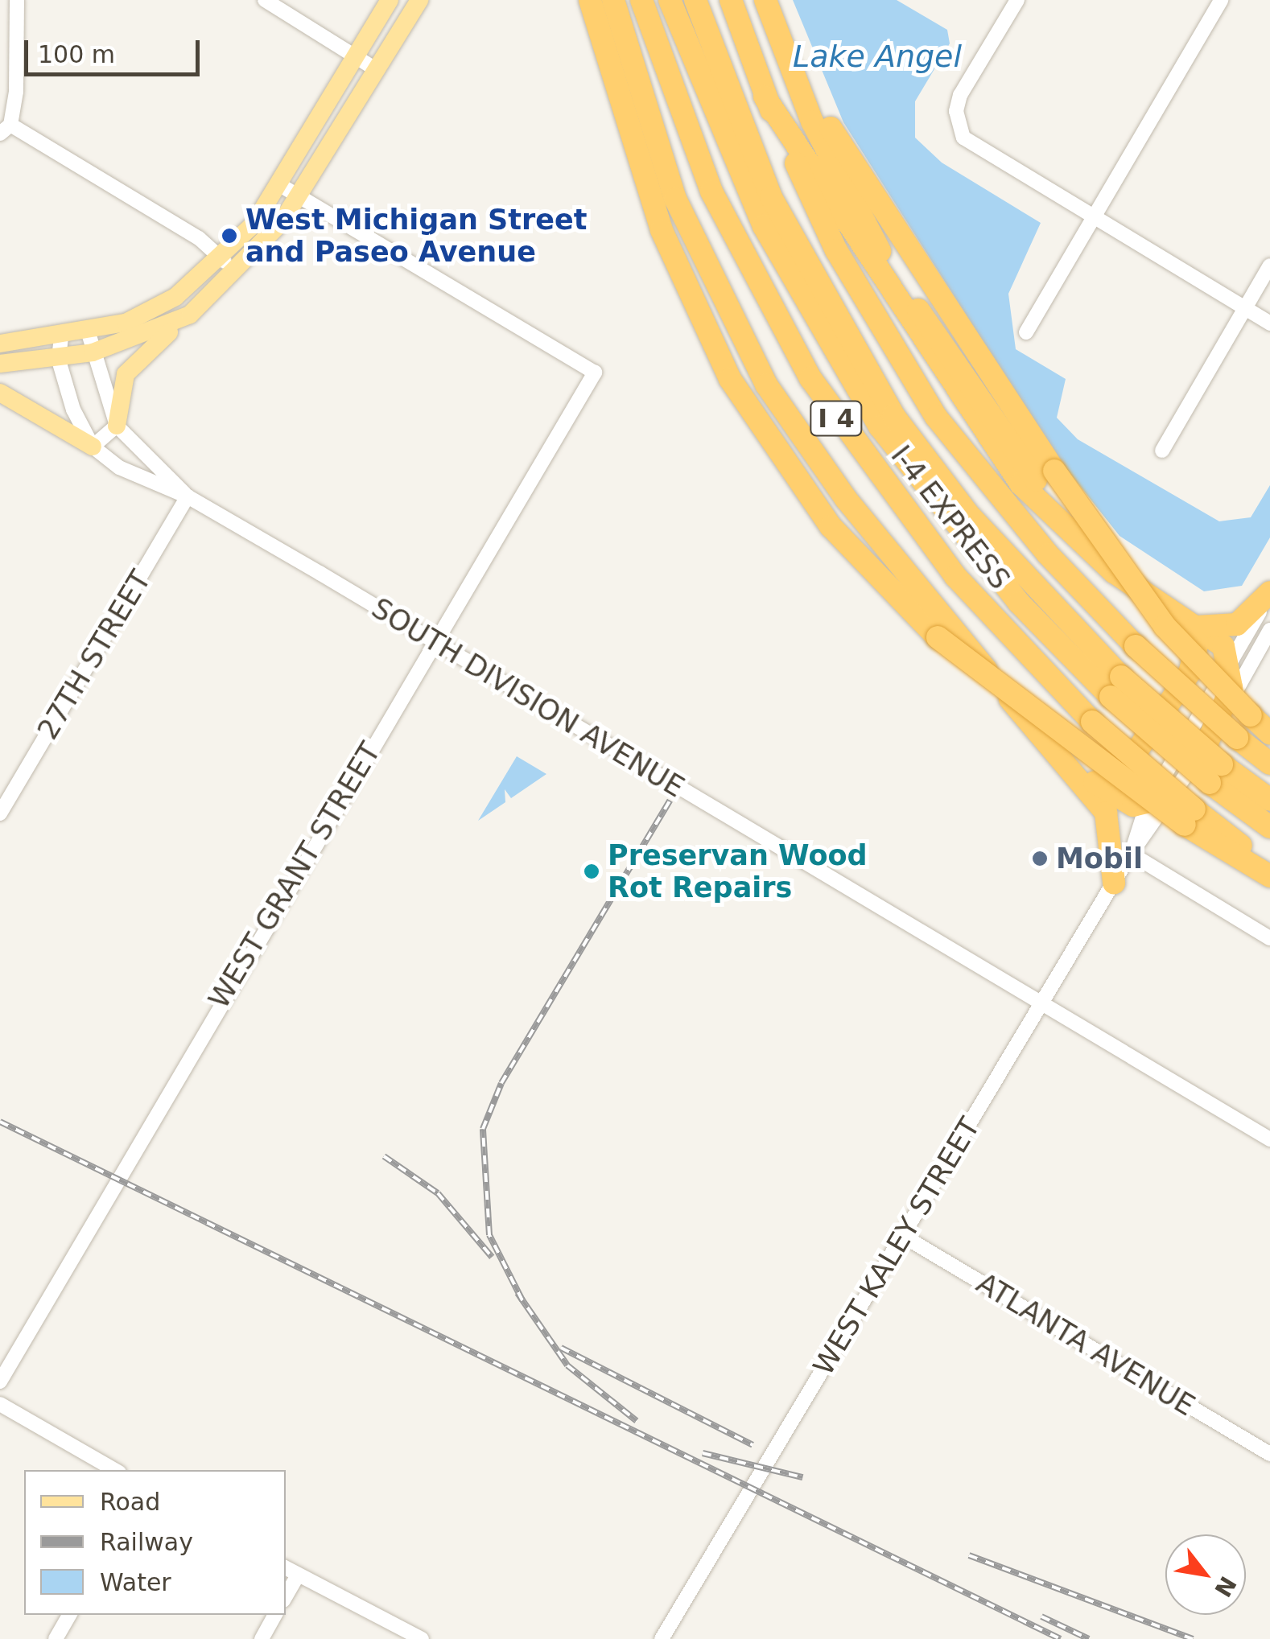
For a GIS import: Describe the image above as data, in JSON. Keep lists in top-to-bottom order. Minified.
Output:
{"streets":{"highway":["I 4","I-4 EXPRESS"],"street":["27TH STREET","SOUTH DIVISION AVENUE","WEST GRANT STREET","WEST KALEY STREET","ATLANTA AVENUE"]},"crossings":[["27TH STREET","SOUTH DIVISION AVENUE"],["SOUTH DIVISION AVENUE","WEST GRANT STREET"],["SOUTH DIVISION AVENUE","WEST KALEY STREET"],["WEST KALEY STREET","ATLANTA AVENUE"]],"water":["Lake Angel"],"places":["West Michigan Street and Paseo Avenue","Mobil","Preservan Wood Rot Repairs"],"legend":["Road","Railway","Water"],"scale_bar":"100 m","north":"bottom right"}
